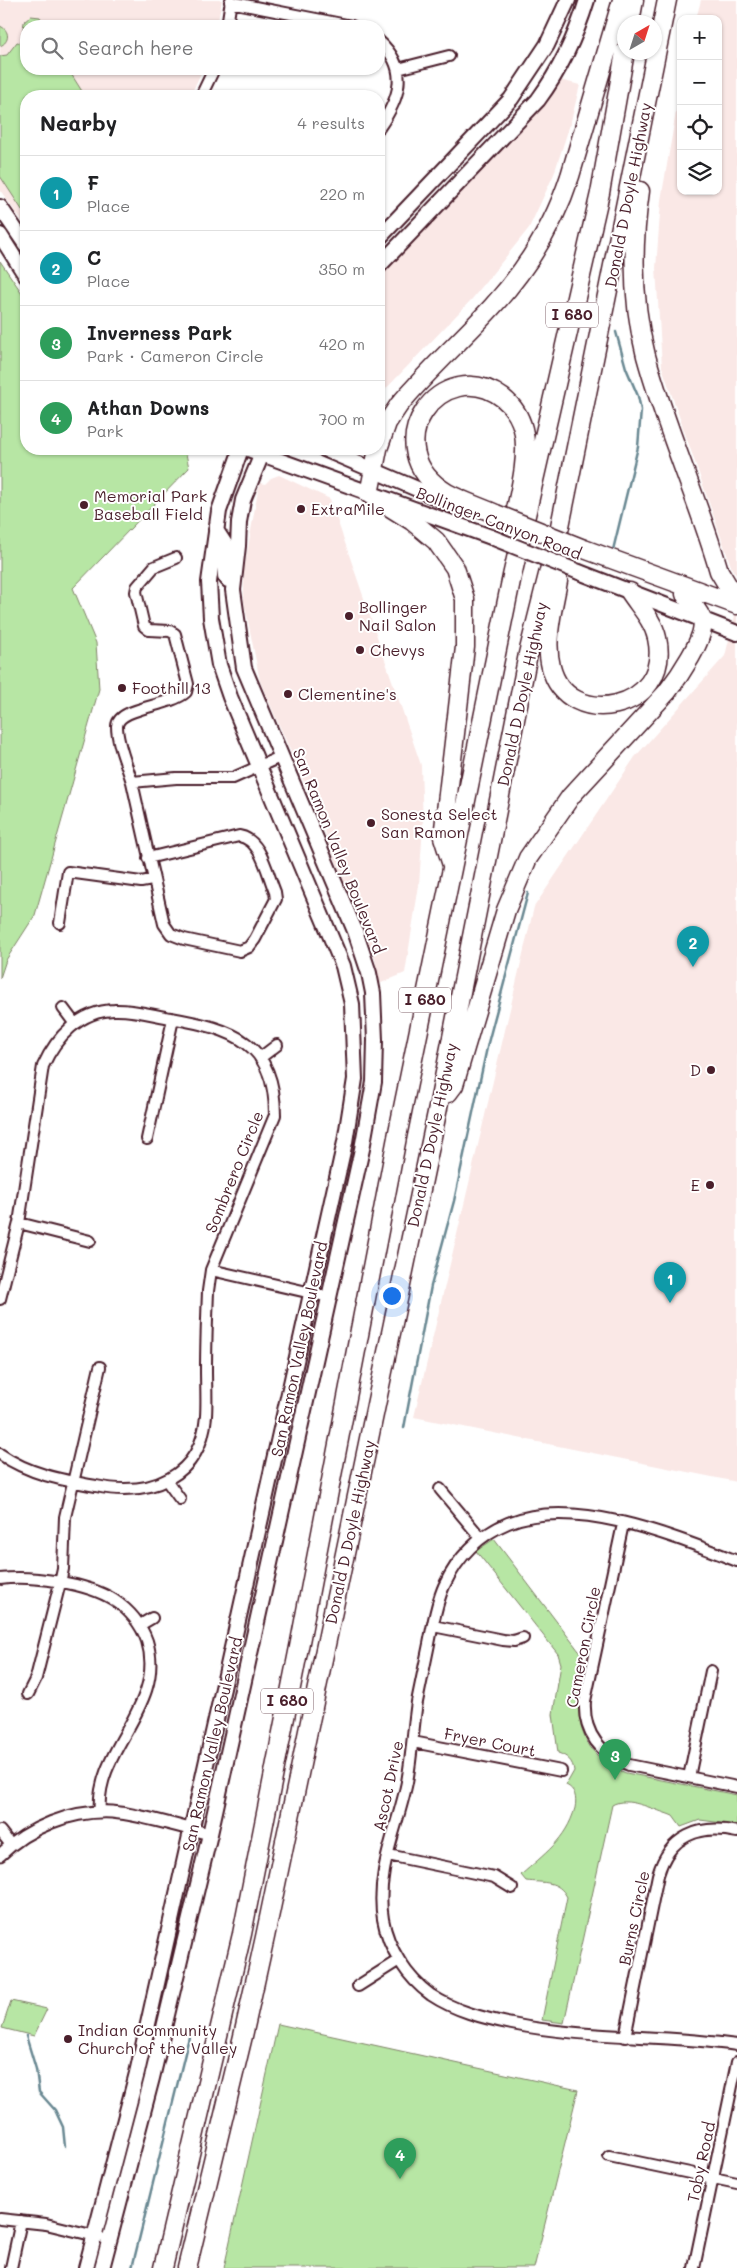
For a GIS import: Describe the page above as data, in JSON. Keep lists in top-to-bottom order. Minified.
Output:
{"streets":{"highway":["Donald D Doyle Highway","I 680"],"main road":["Bollinger Canyon Road","San Ramon Valley Boulevard"],"street":["Sombrero Circle","Cameron Circle","Fryer Court","Ascot Drive","Burns Circle","Toby Road"]},"crossings":[["Cameron Circle","Ascot Drive"],["Fryer Court","Ascot Drive"],["Ascot Drive","Burns Circle"]],"places":["Memorial Park Baseball Field","ExtraMile","Bollinger Nail Salon","Chevys","Foothill 13","Clementine's","Sonesta Select San Ramon","D","E","Indian Community Church of the Valley"],"north":"top right","page":{"map_buttons":["+","−"],"search":"Search here","heading":["Nearby","4 results"],"list":[{"mark":"1","name":"F","note":"Place","value":"220 m"},{"mark":"2","name":"C","note":"Place","value":"350 m"},{"mark":"3","name":"Inverness Park","note":"Park · Cameron Circle","value":"420 m"},{"mark":"4","name":"Athan Downs","note":"Park","value":"700 m"}],"pins":["2","1","3","4"]}}
